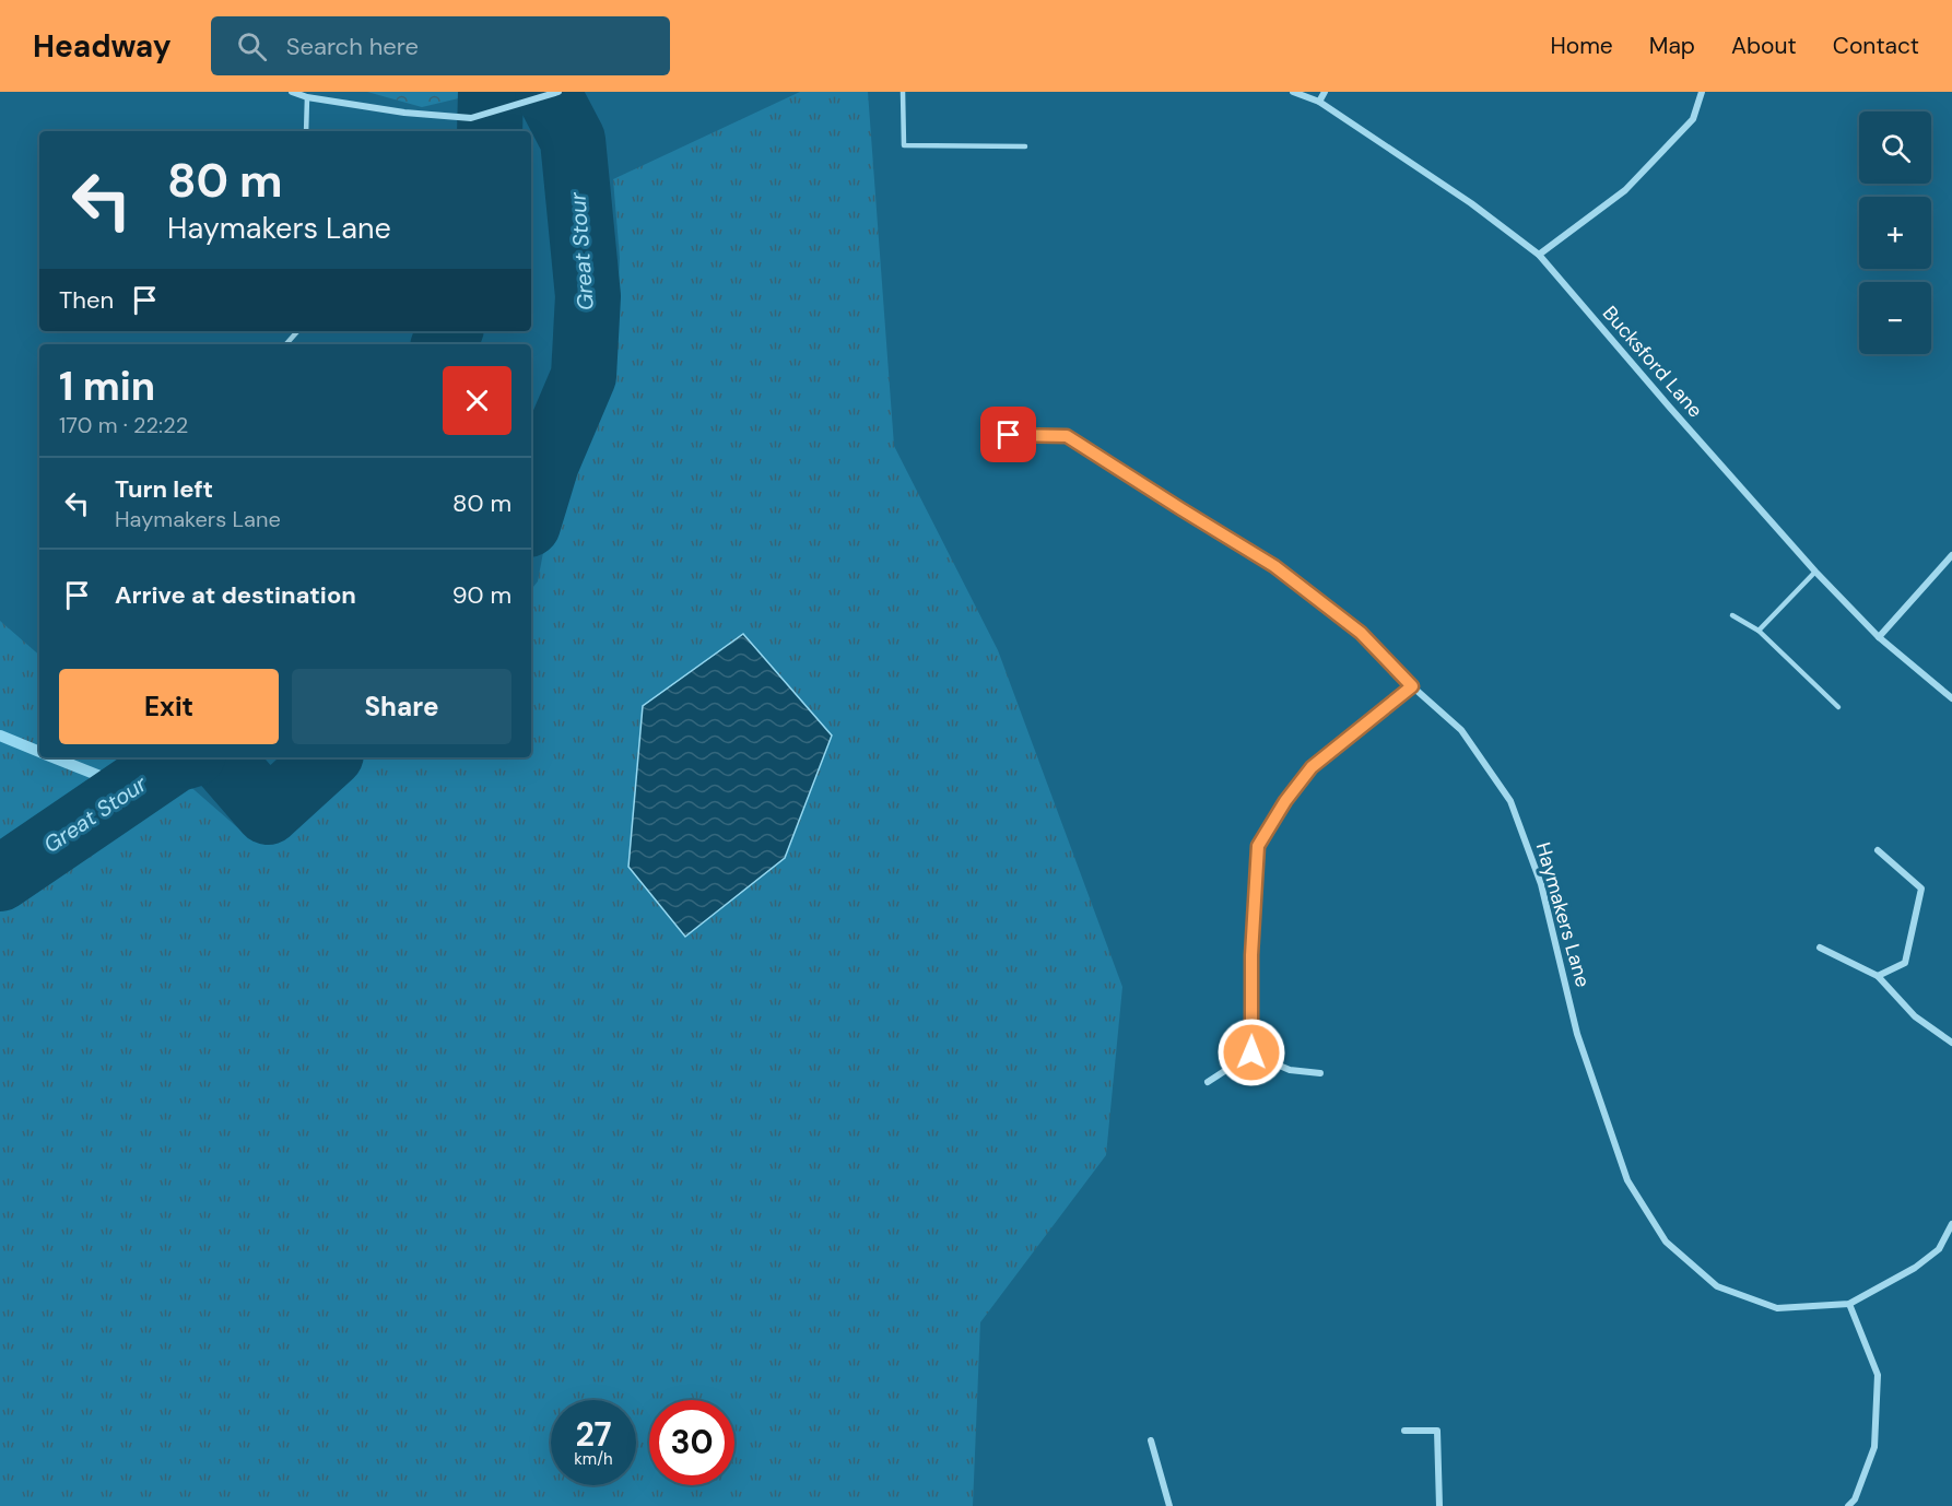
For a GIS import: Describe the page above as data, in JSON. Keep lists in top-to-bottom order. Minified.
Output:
{"streets":{"street":["Bucksford Lane","Haymakers Lane"]},"water":["Great Stour"],"page":{"header":"Headway","search":"Search here","nav":["Home","Map","About","Contact"],"map_buttons":["+","−"],"turn":["80 m","Haymakers Lane"],"then":"Then","heading":["1 min","170 m · 22:22"],"list":[{"name":"Turn left","note":"Haymakers Lane","value":"80 m"},{"name":"Arrive at destination","value":"90 m"}],"buttons":["Exit","Share"],"speed":"27 km/h","limit":"30"}}
